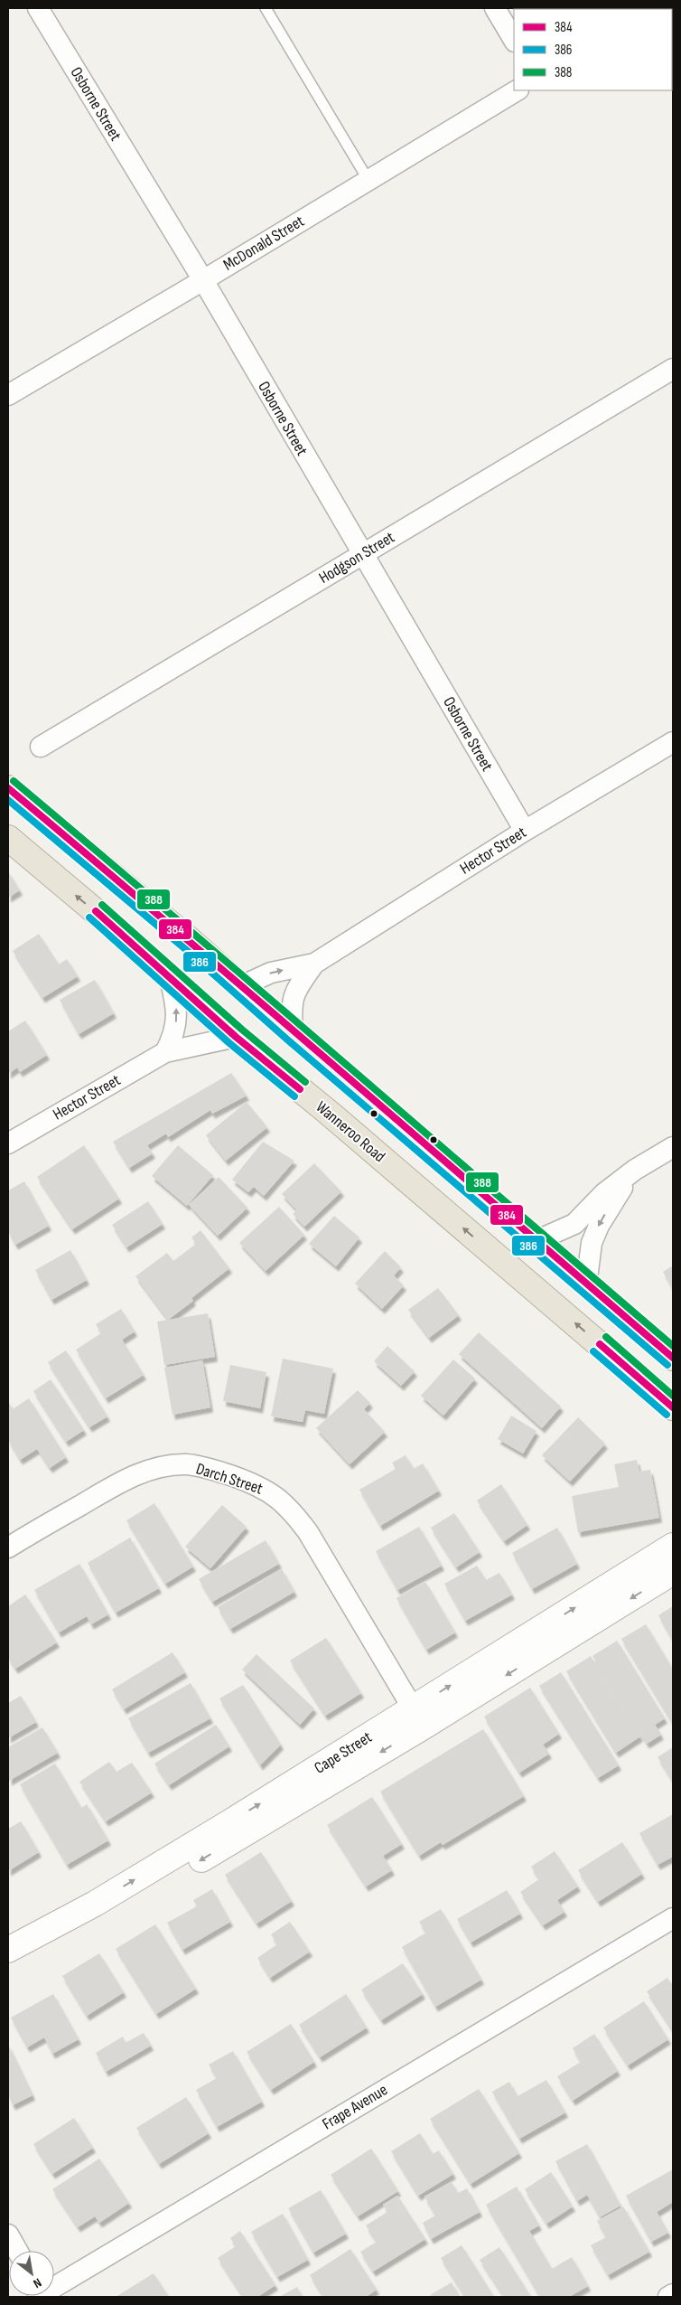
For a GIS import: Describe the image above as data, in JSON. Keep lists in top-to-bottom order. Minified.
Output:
{"streets":{"highway":["Wanneroo Road"],"street":["Osborne Street","McDonald Street","Hodgson Street","Hector Street","Darch Street","Cape Street","Frape Avenue"]},"crossings":[["Osborne Street","McDonald Street"],["Osborne Street","Hodgson Street"],["Osborne Street","Hector Street"],["Hector Street","Wanneroo Road"],["Darch Street","Cape Street"]],"lines":["transit line 388","transit line 384","transit line 386"],"legend":["384","386","388"],"north":"bottom right"}
